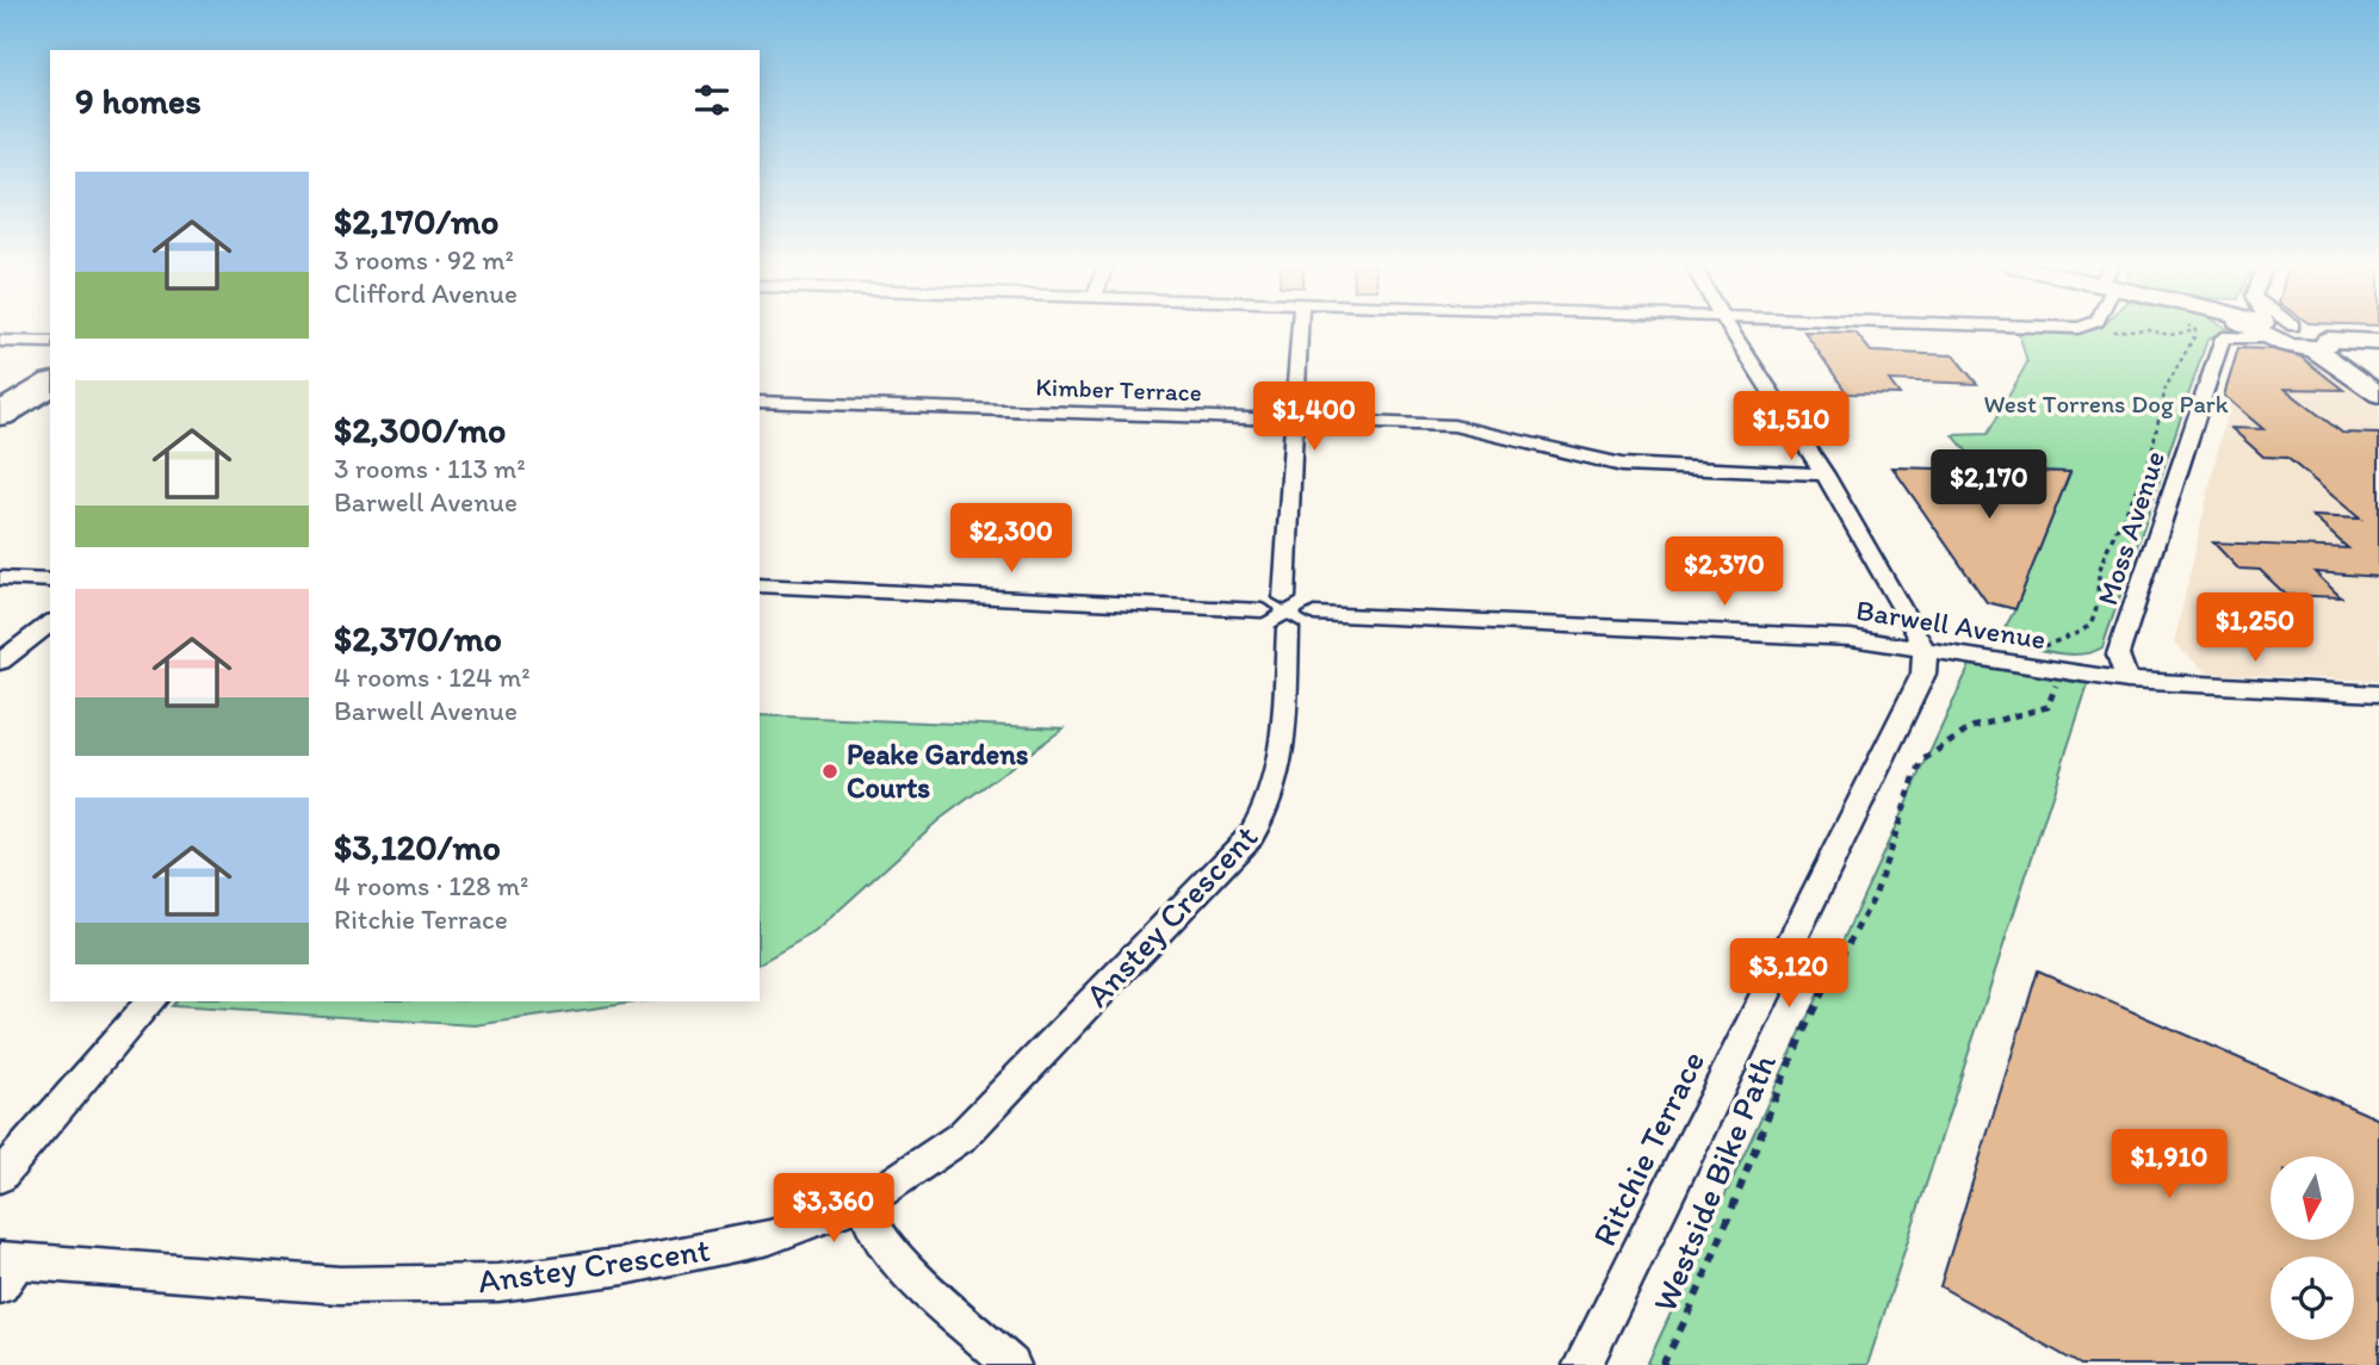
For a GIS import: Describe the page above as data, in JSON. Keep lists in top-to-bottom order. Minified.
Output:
{"streets":{"street":["Kimber Terrace","Moss Avenue","Barwell Avenue","Anstey Crescent","Ritchie Terrace"],"path":["Westside Bike Path"]},"crossings":[["Kimber Terrace","Anstey Crescent"],["Moss Avenue","Barwell Avenue"],["Barwell Avenue","Anstey Crescent"],["Barwell Avenue","Ritchie Terrace"]],"parks":["West Torrens Dog Park"],"places":["Peake Gardens Courts"],"north":"bottom","page":{"heading":"9 homes","list":[{"name":"$2,170/mo","note":"3 rooms · 92 m² · Clifford Avenue"},{"name":"$2,300/mo","note":"3 rooms · 113 m² · Barwell Avenue"},{"name":"$2,370/mo","note":"4 rooms · 124 m² · Barwell Avenue"},{"name":"$3,120/mo","note":"4 rooms · 128 m² · Ritchie Terrace"}],"price":["$1,400","$1,510","$2,170","$2,300","$2,370","$1,250","$3,120","$1,910","$3,360"]}}
